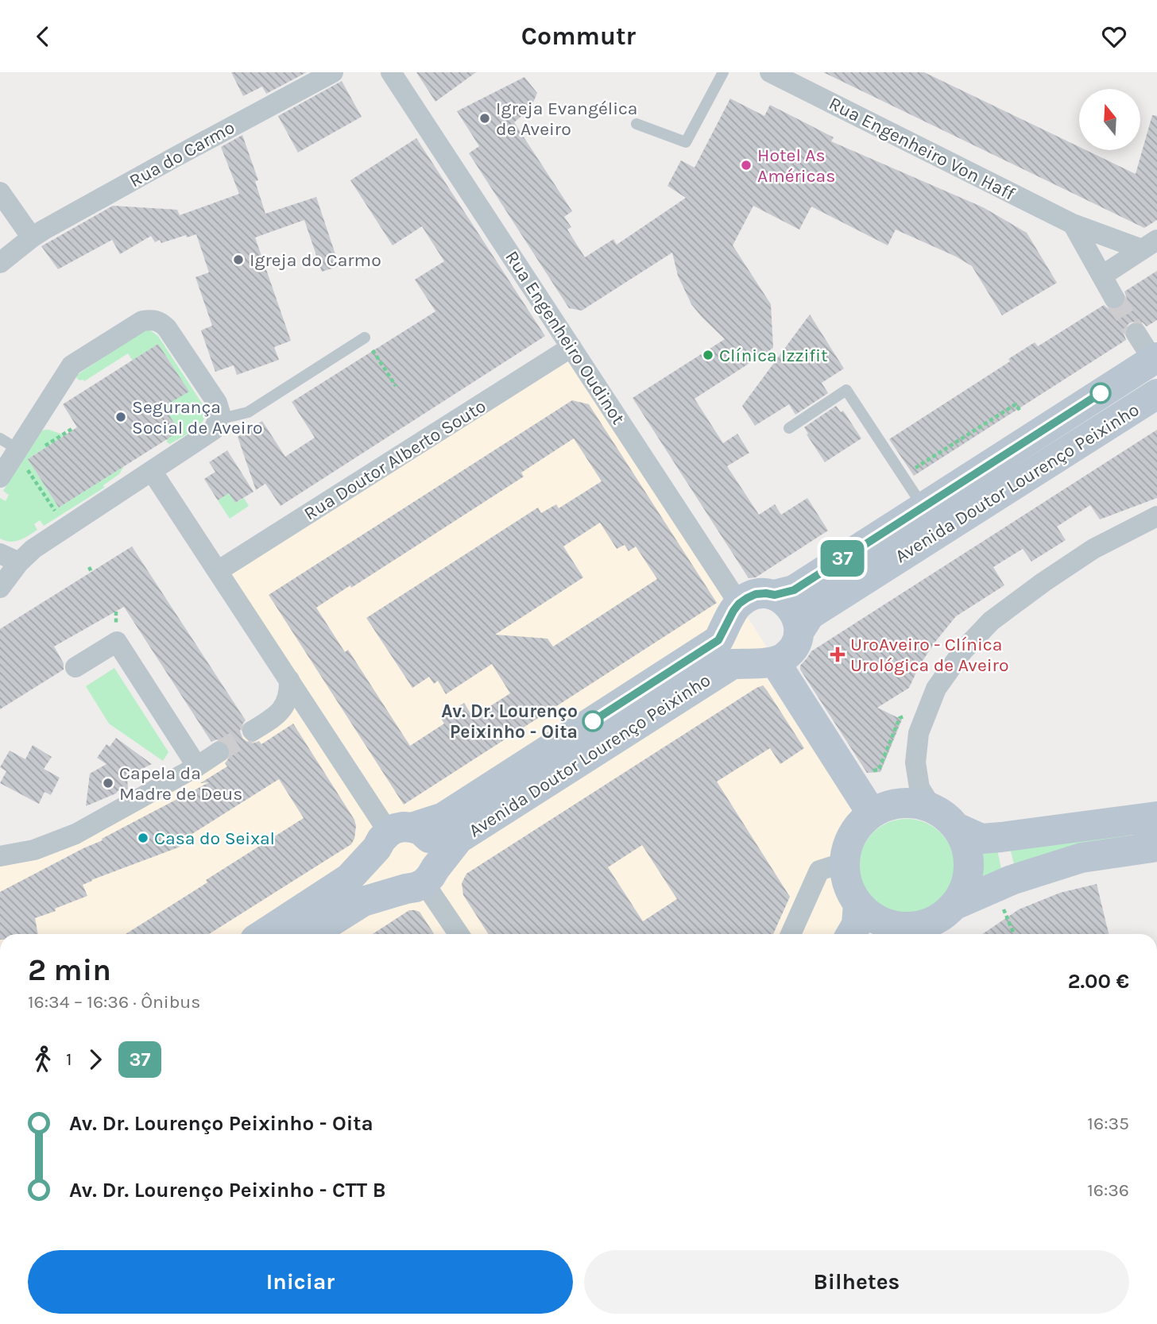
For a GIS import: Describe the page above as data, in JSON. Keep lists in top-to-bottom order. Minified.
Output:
{"streets":{"main road":["Avenida Doutor Lourenço Peixinho"],"street":["Rua Engenheiro Von Haff","Rua do Carmo","Rua Engenheiro Oudinot","Rua Doutor Alberto Souto"]},"crossings":[["Rua Engenheiro Oudinot","Rua Doutor Alberto Souto"],["Rua Engenheiro Oudinot","Avenida Doutor Lourenço Peixinho"]],"places":{"other":["Igreja Evangélica de Aveiro","Hotel As Américas","Igreja do Carmo","Clínica Izzifit","Segurança Social de Aveiro","Av. Dr. Lourenço Peixinho - Oita","Capela da Madre de Deus","Casa do Seixal"],"health":["UroAveiro - Clínica Urológica de Aveiro"]},"lines":["bus line 37"],"north":"top","page":{"header":"Commutr","on_map":"37","heading":["2 min","16:34 – 16:36 · Ônibus","2.00 €"],"legs":["1","37"],"list":[{"name":"Av. Dr. Lourenço Peixinho - Oita","value":"16:35"},{"name":"Av. Dr. Lourenço Peixinho - CTT B","value":"16:36"}],"buttons":["Iniciar","Bilhetes"]}}
